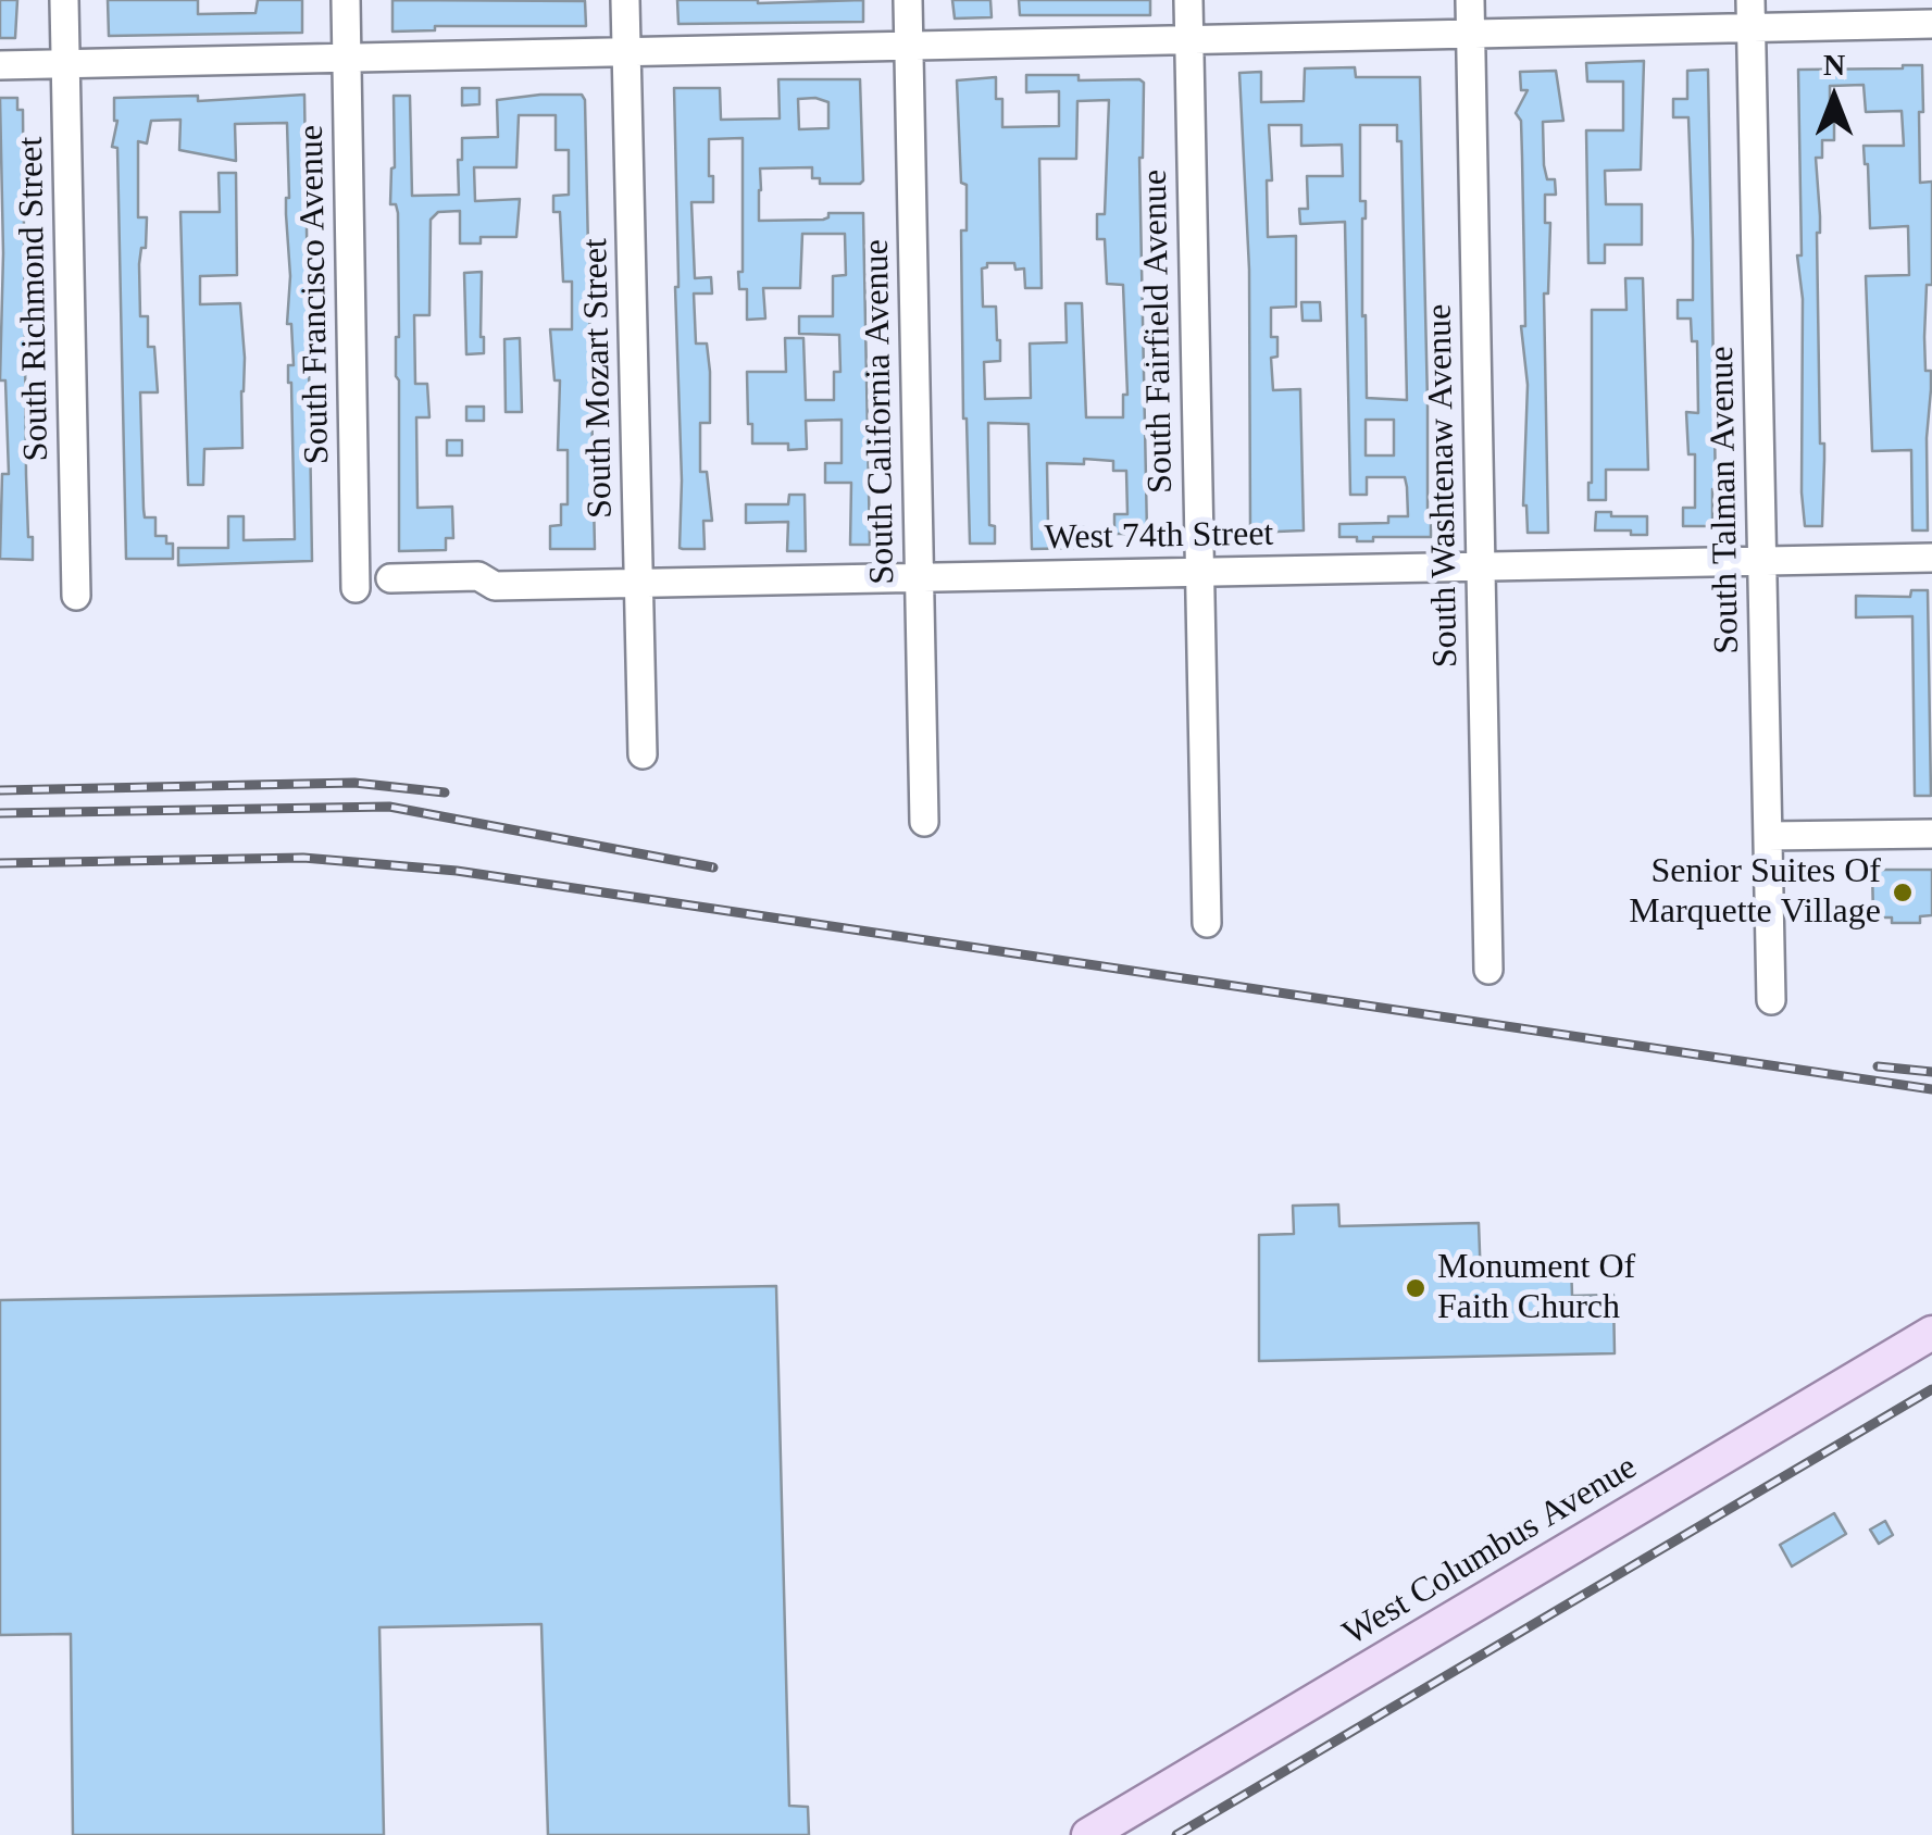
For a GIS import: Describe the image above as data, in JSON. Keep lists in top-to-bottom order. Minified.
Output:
{"streets":{"main road":["West Columbus Avenue"],"street":["South Francisco Avenue","South Richmond Street","South Fairfield Avenue","South Mozart Street","South California Avenue","South Washtenaw Avenue","South Talman Avenue","West 74th Street"]},"crossings":[["South Fairfield Avenue","West 74th Street"],["South Mozart Street","West 74th Street"],["South California Avenue","West 74th Street"],["South Washtenaw Avenue","West 74th Street"],["South Talman Avenue","West 74th Street"]],"places":["Senior Suites Of Marquette Village","Monument Of Faith Church"],"north":"top"}
